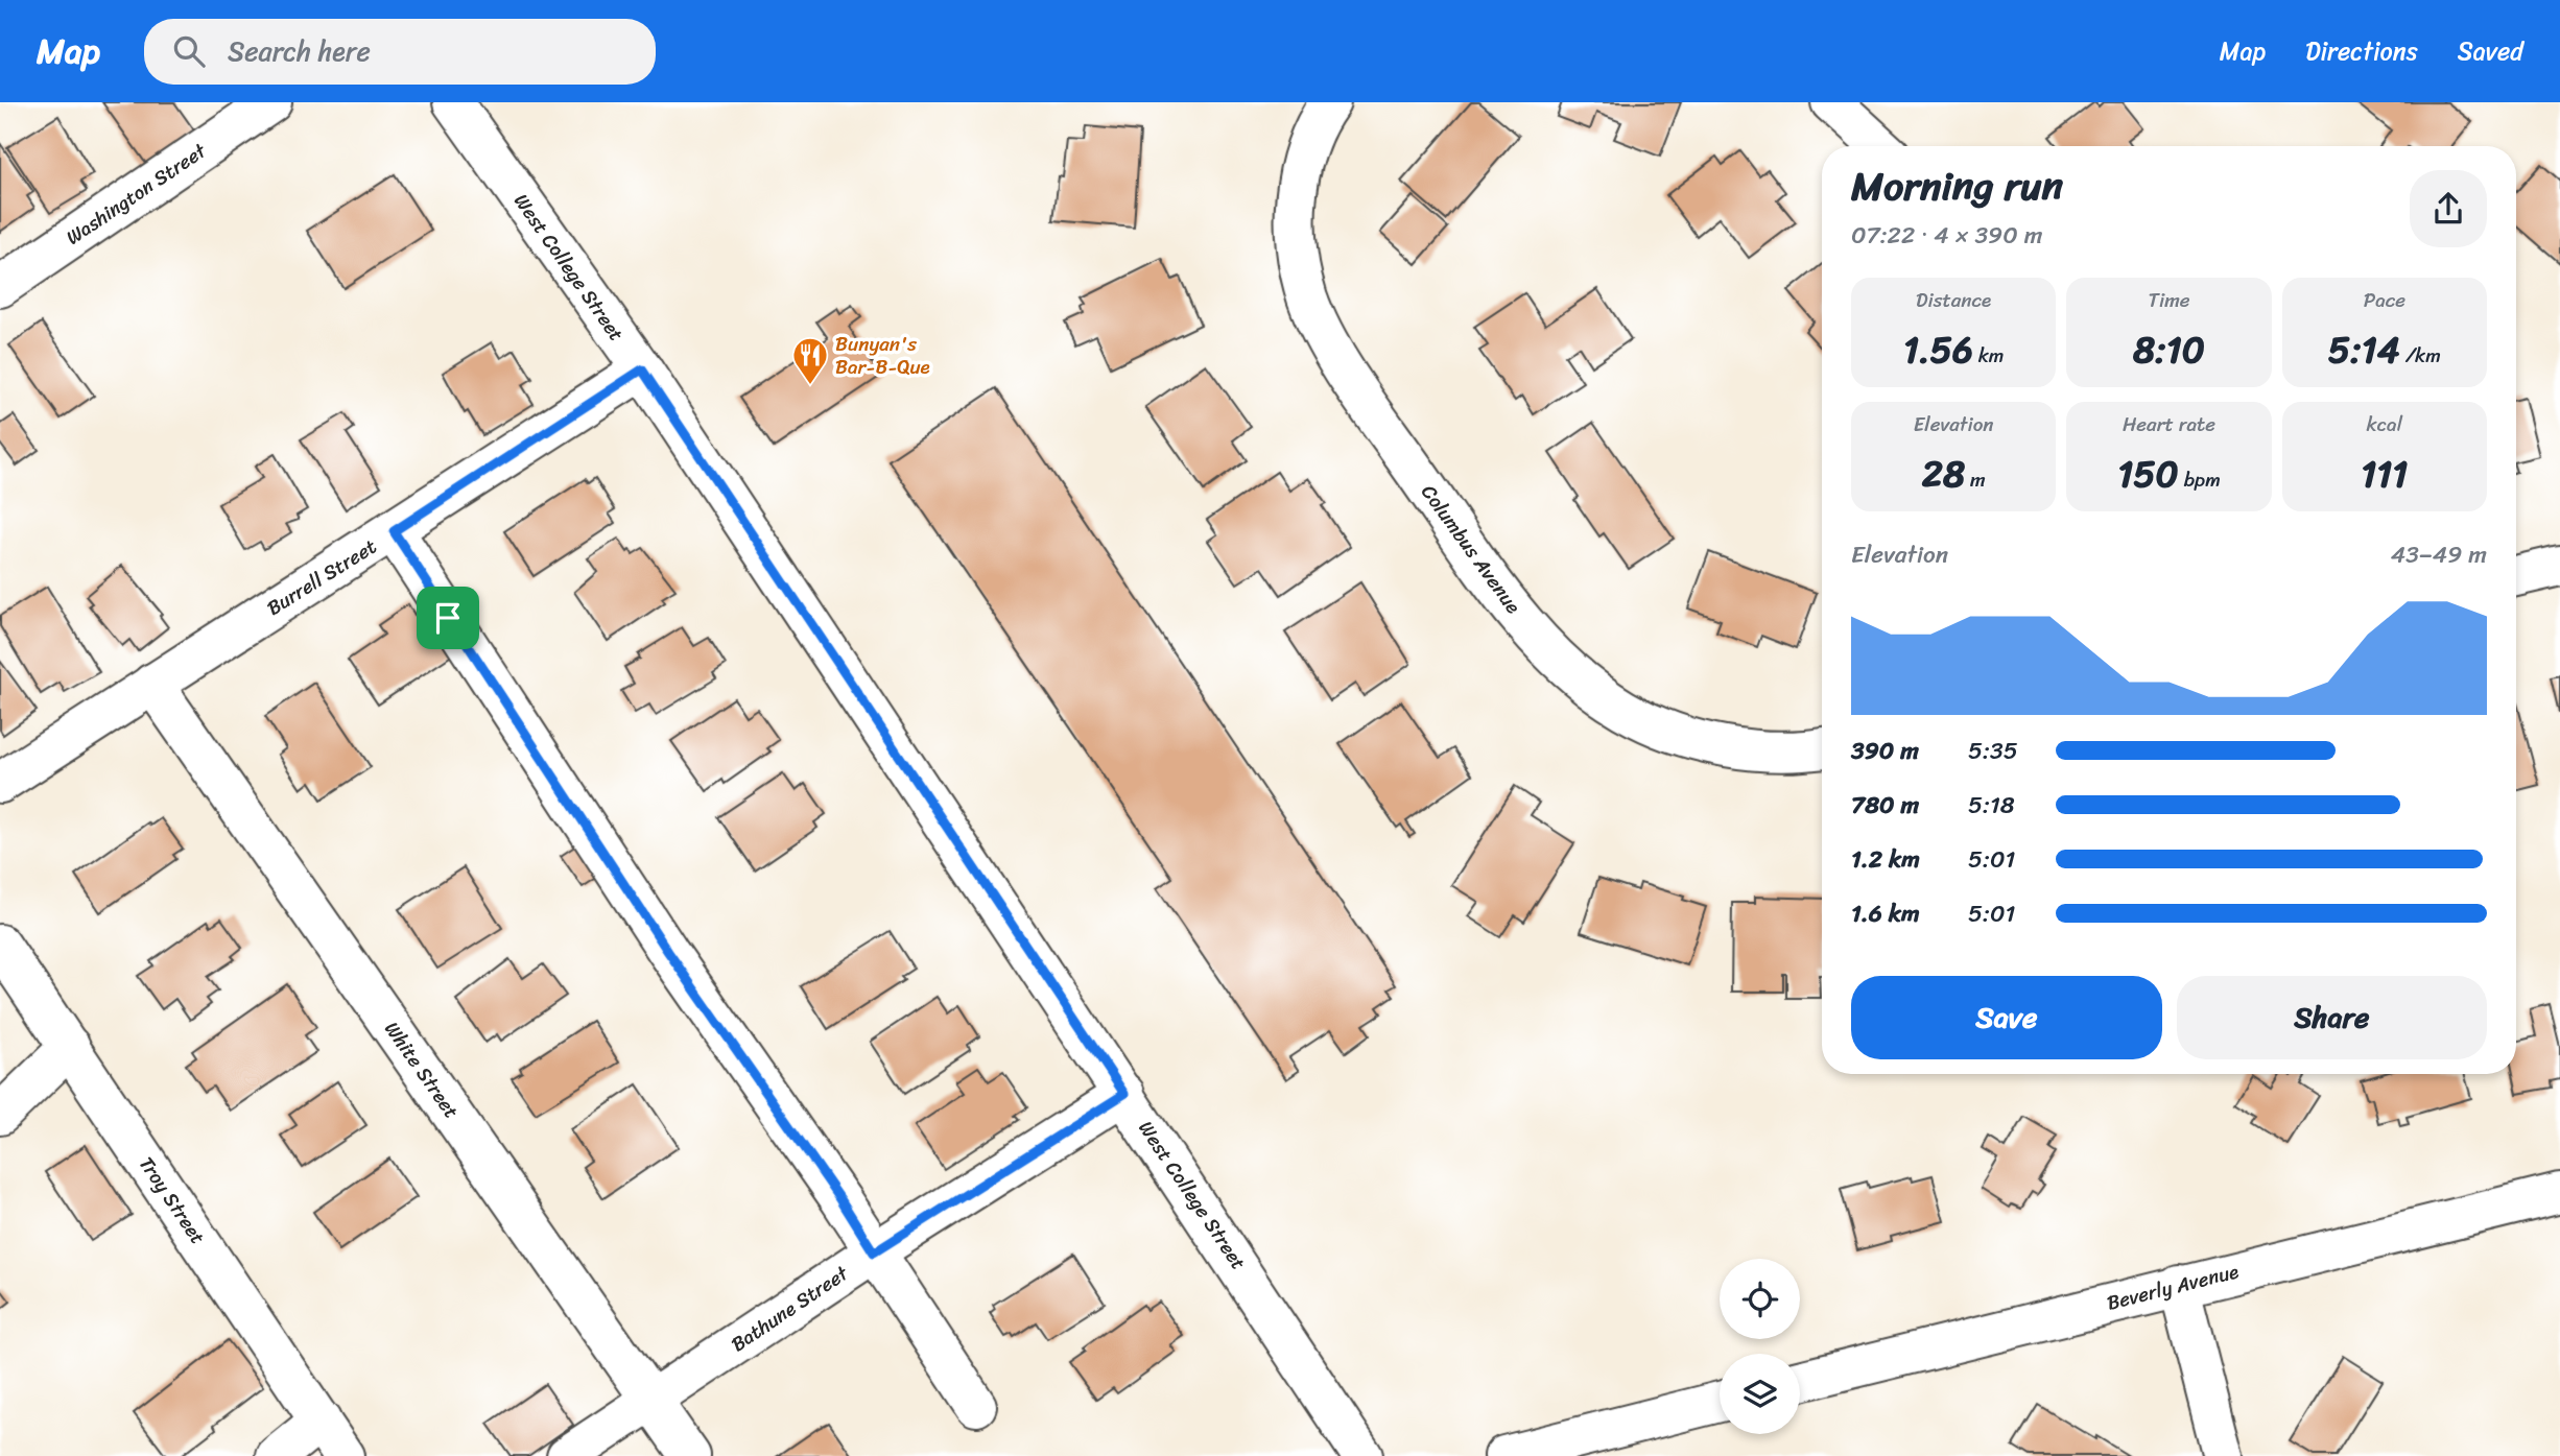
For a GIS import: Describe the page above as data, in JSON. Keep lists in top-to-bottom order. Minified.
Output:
{"streets":{"street":["Washington Street","West College Street","Columbus Avenue","Burrell Street","White Street","Troy Street","Beverly Avenue","Bathune Street"]},"crossings":[["West College Street","Burrell Street"],["West College Street","Bathune Street"],["Burrell Street","White Street"],["White Street","Bathune Street"]],"places":{"restaurant":["Bunyan's Bar-B-Que"]},"page":{"header":"Map","search":"Search here","nav":["Map","Directions","Saved"],"heading":["Morning run","07:22 · 4 × 390 m"],"stats":[["Distance","1.56 km"],["Time","8:10"],["Pace","5:14 /km"],["Elevation","28 m"],["Heart rate","150 bpm"],["kcal","111"]],"chart":["Elevation","43–49 m"],"list":[{"name":"390 m","note":"5:35"},{"name":"780 m","note":"5:18"},{"name":"1.2 km","note":"5:01"},{"name":"1.6 km","note":"5:01"}],"buttons":["Save","Share"]}}
